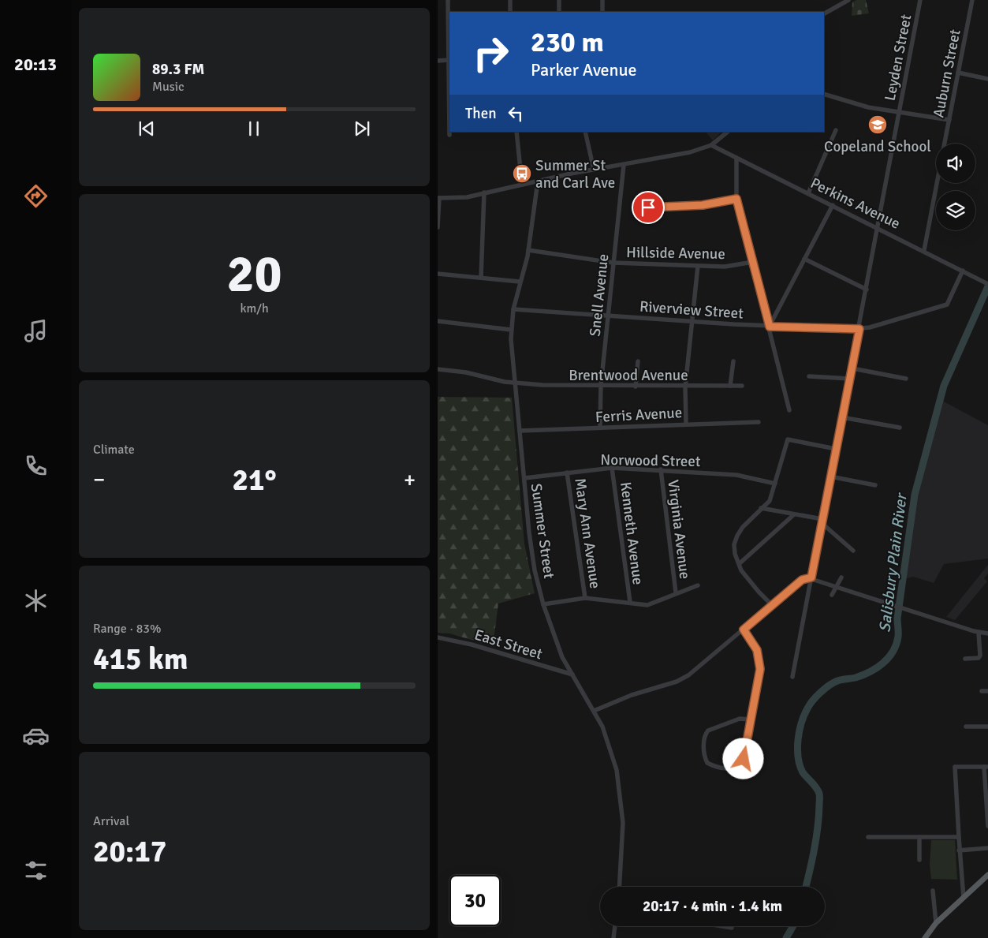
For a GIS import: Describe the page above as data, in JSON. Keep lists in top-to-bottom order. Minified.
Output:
{"streets":{"street":["Leyden Street","Auburn Street","Perkins Avenue","Hillside Avenue","Snell Avenue","Riverview Street","Brentwood Avenue","Ferris Avenue","Norwood Street","Virginia Avenue","Summer Street","Mary Ann Avenue","Kenneth Avenue","East Street"]},"crossings":[["Leyden Street","Perkins Avenue"],["Leyden Street","Riverview Street"],["Auburn Street","Perkins Avenue"],["Perkins Avenue","Riverview Street"],["Hillside Avenue","Snell Avenue"],["Hillside Avenue","Summer Street"],["Snell Avenue","Riverview Street"],["Snell Avenue","Brentwood Avenue"],["Snell Avenue","Ferris Avenue"],["Riverview Street","Summer Street"],["Brentwood Avenue","Summer Street"],["Ferris Avenue","Summer Street"],["Norwood Street","Virginia Avenue"],["Norwood Street","Summer Street"],["Norwood Street","Mary Ann Avenue"],["Norwood Street","Kenneth Avenue"],["Summer Street","East Street"]],"water":["Salisbury Plain River"],"places":{"school or university":["Copeland School"],"bus stop":["Summer St and Carl Ave"]},"page":{"tabs":"20:13","turn":["230 m","Parker Avenue"],"song":["89.3 FM","Music"],"then":"Then","tile":[["20","km/h"],"Climate",["Range · 83%","415 km"],["Arrival","20:17"]],"heat":["−","21°","+"],"limit":"30","trip":"20:17 · 4 min · 1.4 km"}}
